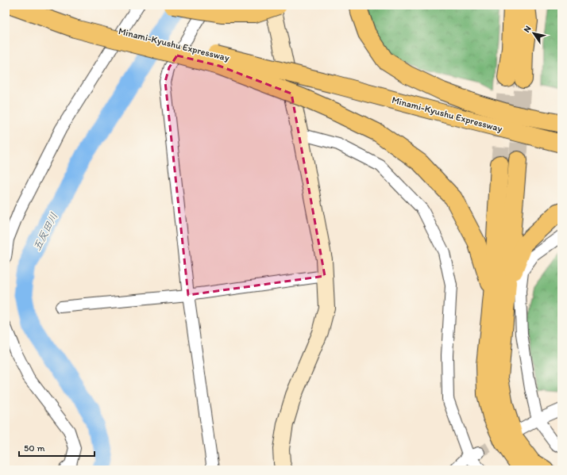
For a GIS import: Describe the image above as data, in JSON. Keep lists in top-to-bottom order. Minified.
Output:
{"streets":{"highway":["Minami-Kyushu Expressway"]},"water":["五反田川"],"scale_bar":"50 m","north":"top left"}
